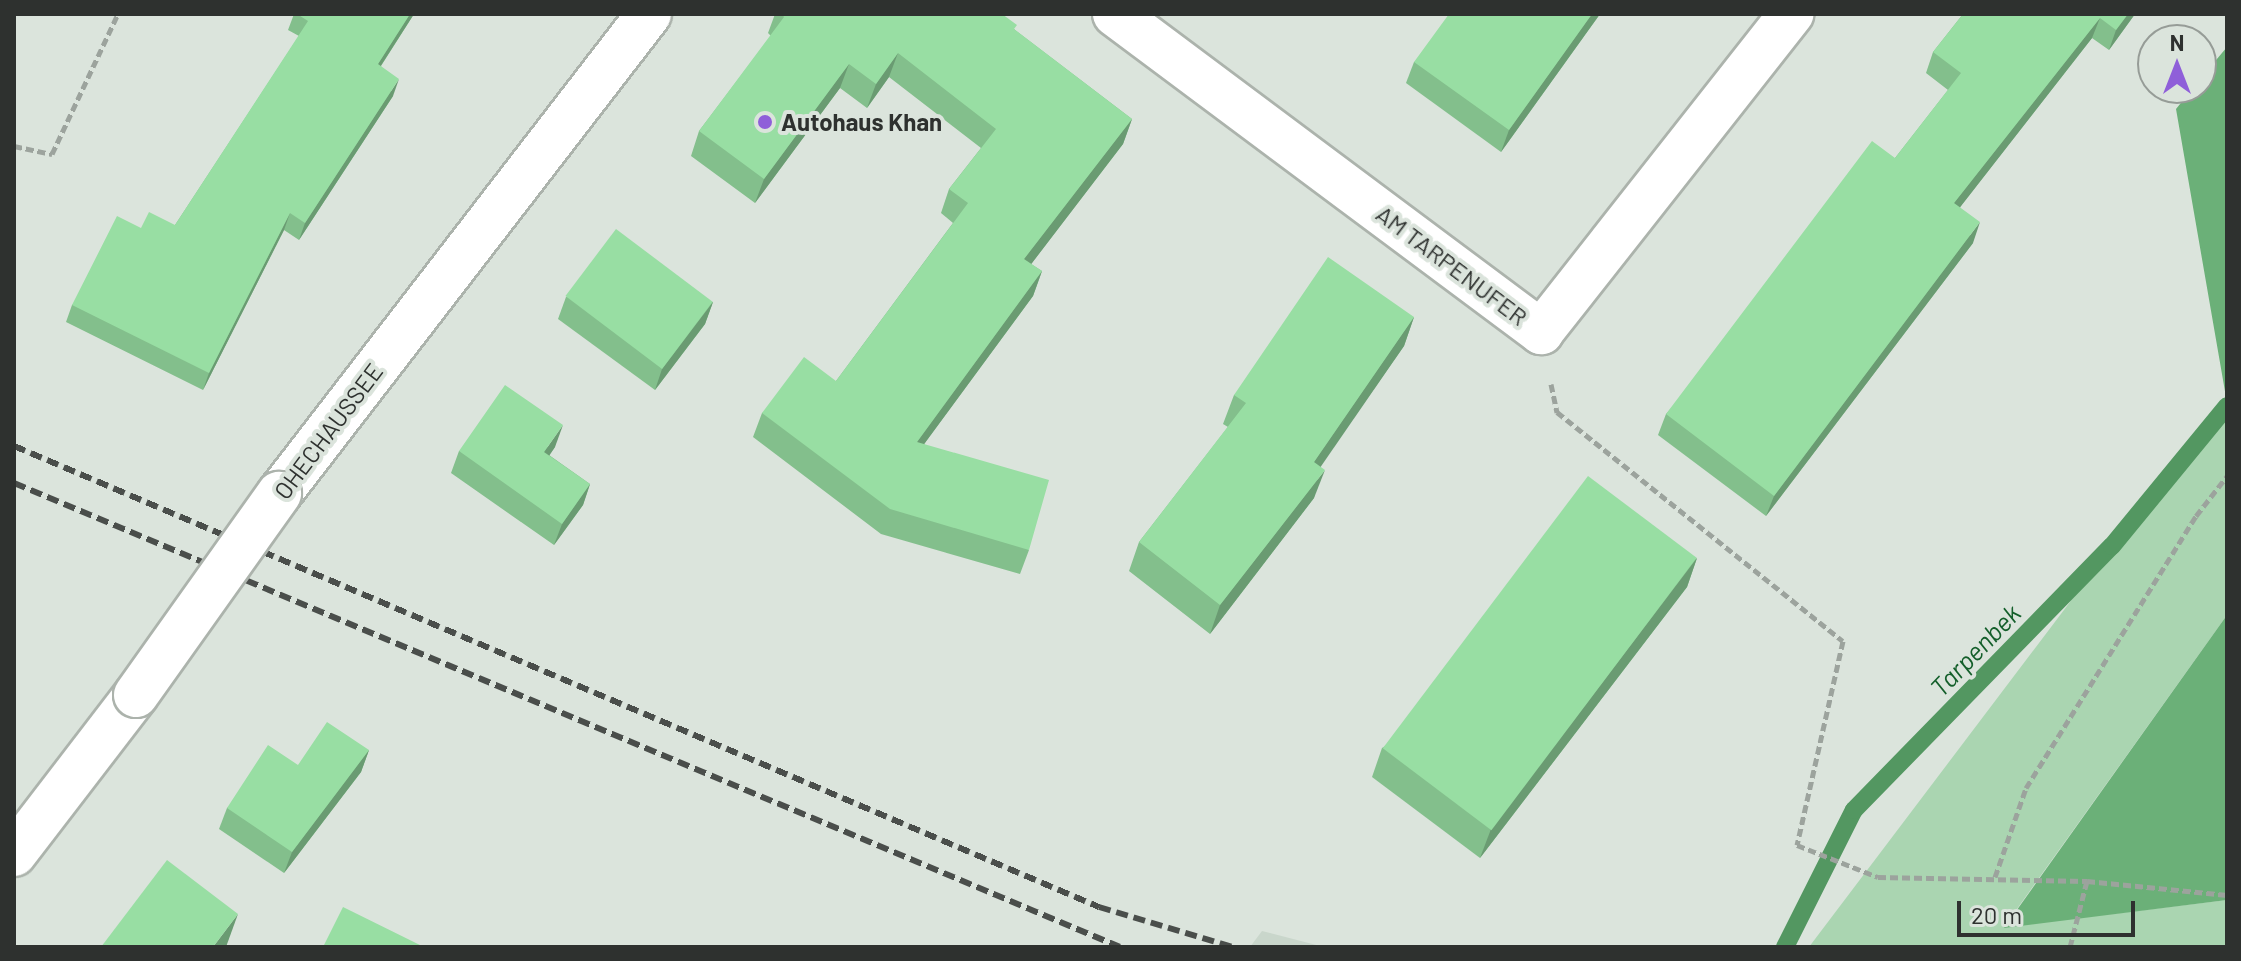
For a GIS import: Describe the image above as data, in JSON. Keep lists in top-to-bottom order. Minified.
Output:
{"streets":{"main road":["AM TARPENUFER","OHECHAUSSEE"]},"water":["Tarpenbek"],"places":["Autohaus Khan"],"scale_bar":"20 m","north":"top"}
